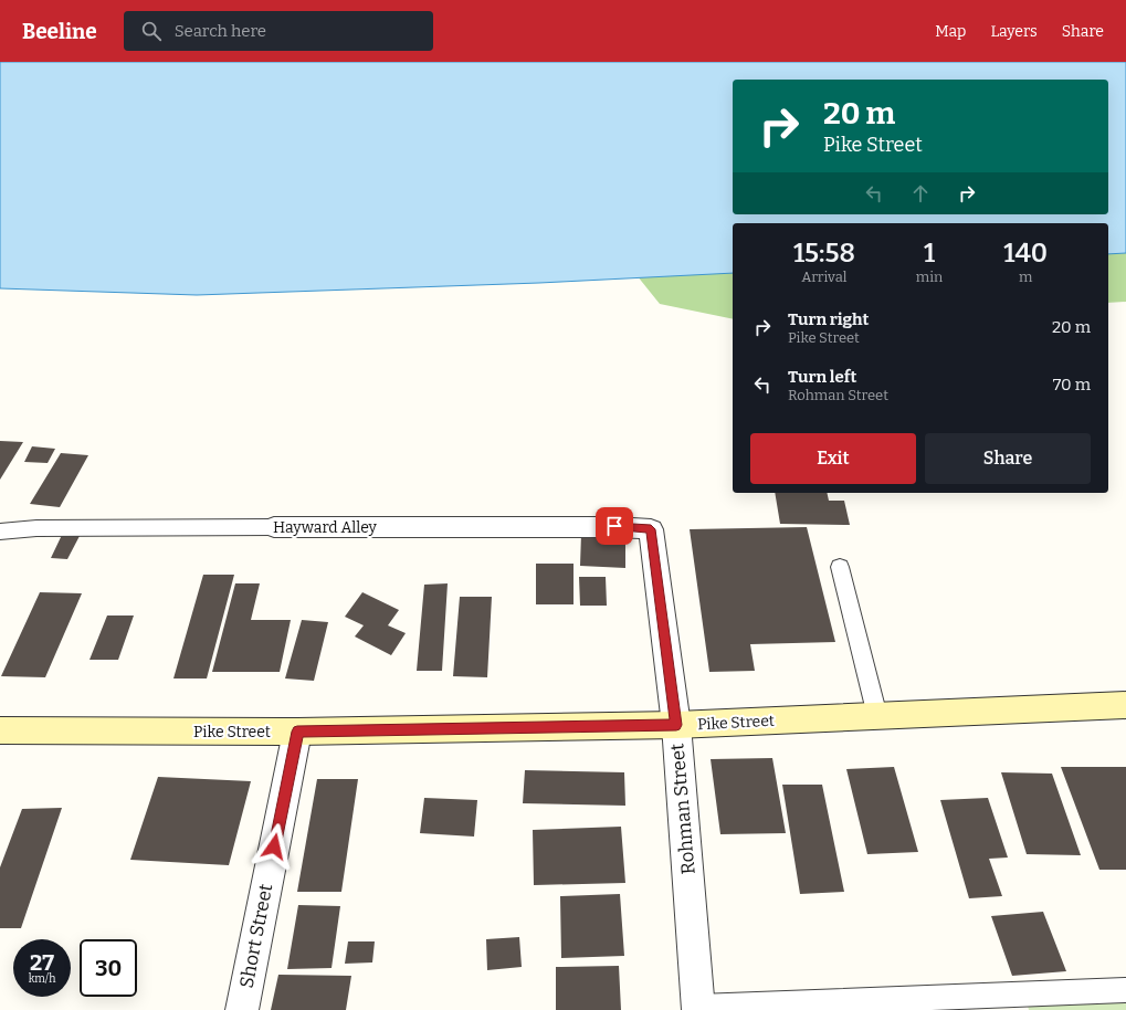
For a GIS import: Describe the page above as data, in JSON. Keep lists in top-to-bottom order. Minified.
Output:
{"streets":{"main road":["Pike Street"],"street":["Hayward Alley","Rohman Street","Short Street"]},"crossings":[["Hayward Alley","Rohman Street"],["Pike Street","Rohman Street"],["Pike Street","Short Street"]],"page":{"header":"Beeline","search":"Search here","nav":["Map","Layers","Share"],"turn":["20 m","Pike Street"],"eta":["15:58","Arrival","1","min","140","m"],"list":[{"name":"Turn right","note":"Pike Street","value":"20 m"},{"name":"Turn left","note":"Rohman Street","value":"70 m"}],"buttons":["Exit","Share"],"speed":"27 km/h","limit":"30"}}
